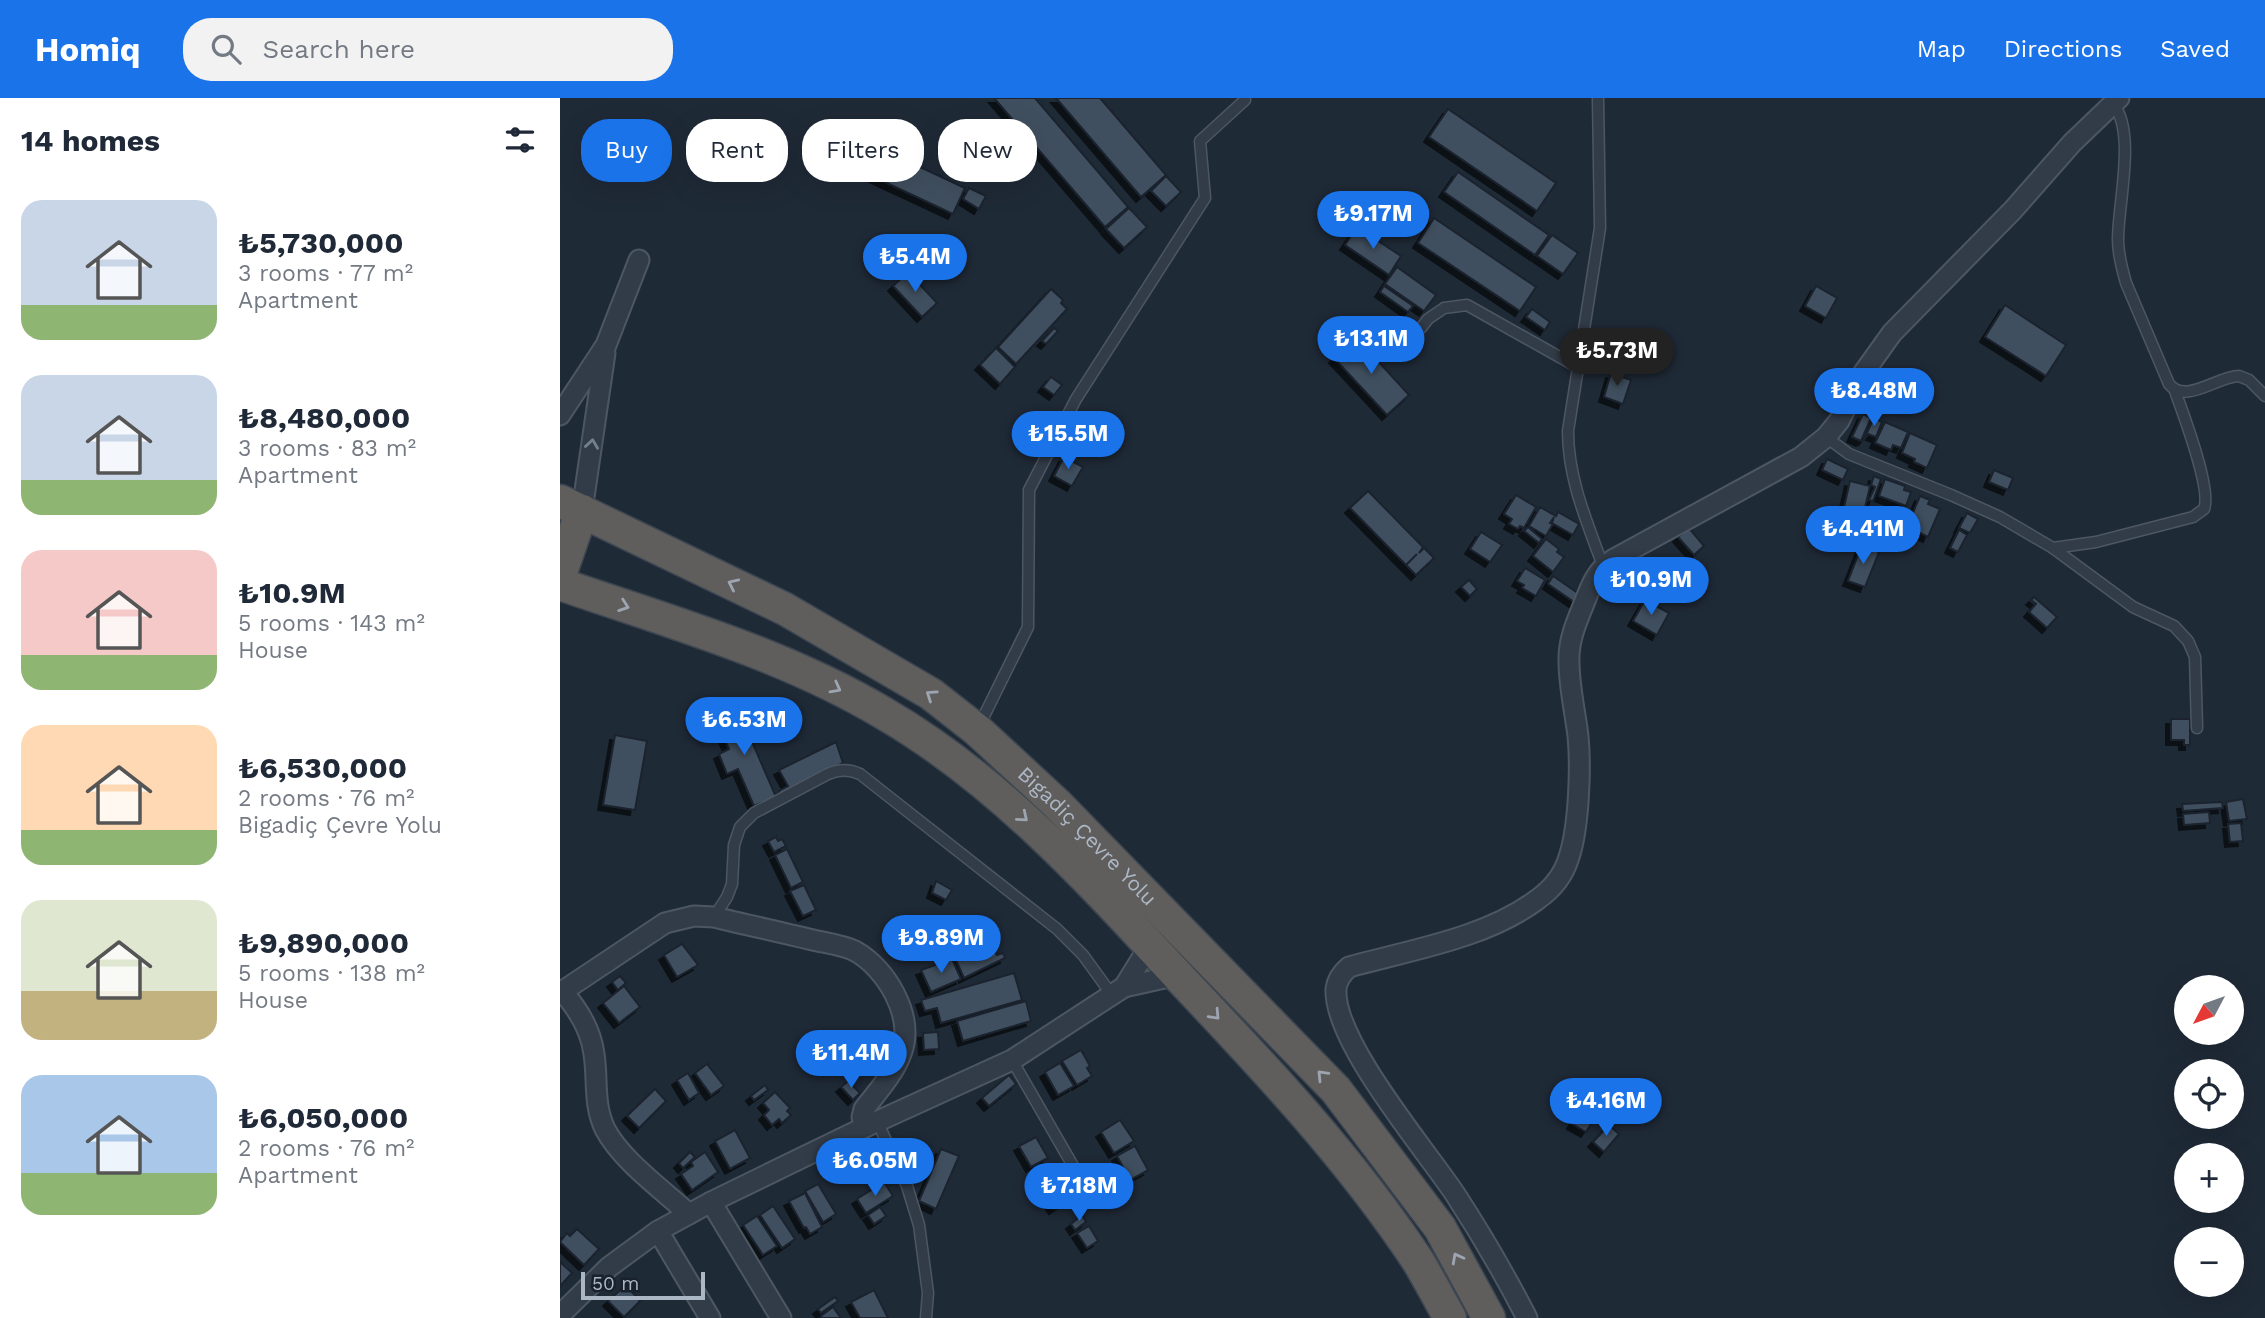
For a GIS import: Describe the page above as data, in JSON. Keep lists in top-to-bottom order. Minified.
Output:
{"streets":{"highway":["Bigadiç Çevre Yolu"]},"scale_bar":"50 m","north":"bottom left","page":{"header":"Homiq","search":"Search here","nav":["Map","Directions","Saved"],"heading":"14 homes","chip":["Buy","Rent","Filters","New"],"list":[{"name":"₺5,730,000","note":"3 rooms · 77 m² · Apartment"},{"name":"₺8,480,000","note":"3 rooms · 83 m² · Apartment"},{"name":"₺10.9M","note":"5 rooms · 143 m² · House"},{"name":"₺6,530,000","note":"2 rooms · 76 m² · Bigadiç Çevre Yolu"},{"name":"₺9,890,000","note":"5 rooms · 138 m² · House"},{"name":"₺6,050,000","note":"2 rooms · 76 m² · Apartment"}],"price":["₺9.17M","₺5.4M","₺13.1M","₺5.73M","₺8.48M","₺15.5M","₺4.41M","₺10.9M","₺6.53M","₺9.89M","₺11.4M","₺4.16M","₺6.05M","₺7.18M"],"map_buttons":["+","−"],"scale":"50 m"}}
